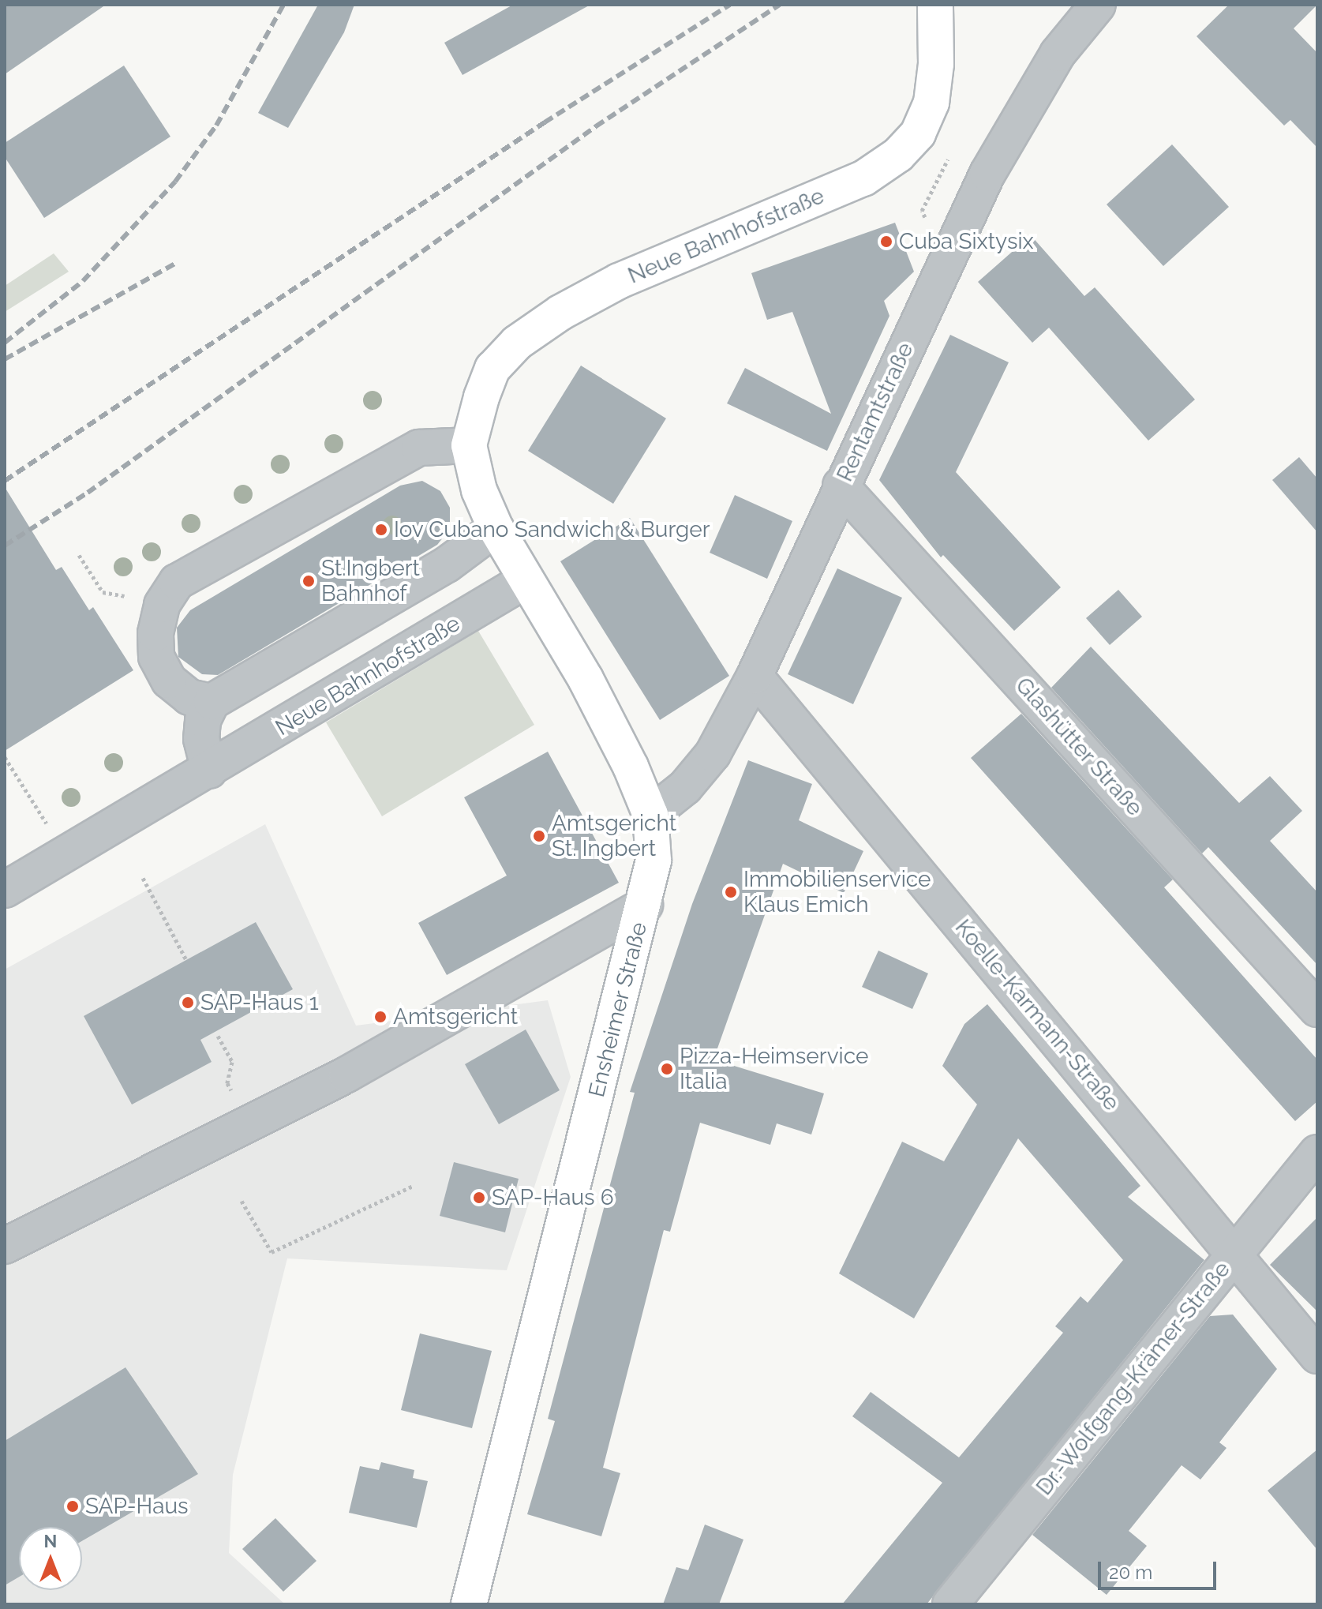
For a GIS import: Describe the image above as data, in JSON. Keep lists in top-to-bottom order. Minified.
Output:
{"streets":{"main road":["Neue Bahnhofstraße","Ensheimer Straße"],"street":["Rentamtstraße","Glashütter Straße","Koelle-Karmann-Straße","Dr.-Wolfgang-Krämer-Straße"]},"crossings":[["Neue Bahnhofstraße","Ensheimer Straße"],["Rentamtstraße","Glashütter Straße"],["Rentamtstraße","Ensheimer Straße"],["Rentamtstraße","Koelle-Karmann-Straße"],["Koelle-Karmann-Straße","Dr.-Wolfgang-Krämer-Straße"]],"places":["Cuba Sixtysix","Iov Cubano Sandwich & Burger","St.Ingbert Bahnhof","Amtsgericht St. Ingbert","Immobilienservice Klaus Emich","SAP-Haus 1","Amtsgericht","Pizza-Heimservice Italia","SAP-Haus 6","SAP-Haus"],"scale_bar":"20 m","north":"top"}
